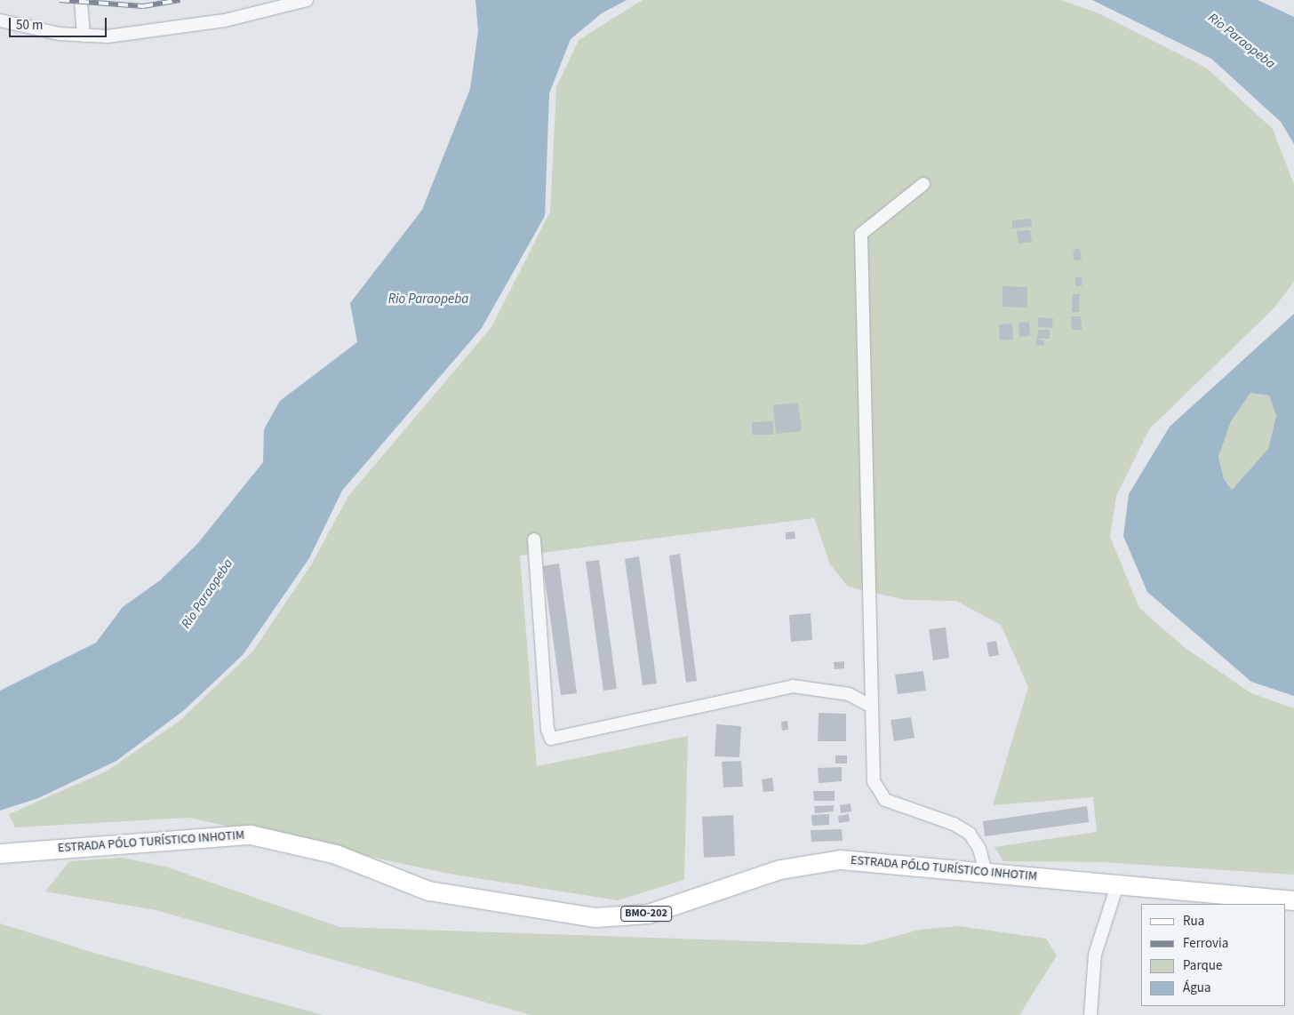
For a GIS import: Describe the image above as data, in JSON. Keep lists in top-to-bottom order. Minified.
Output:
{"streets":{"main road":["ESTRADA PÓLO TURÍSTICO INHOTIM","BMO-202"]},"water":["Rio Paraopeba"],"legend":["Rua","Ferrovia","Parque","Água"],"scale_bar":"50 m"}
